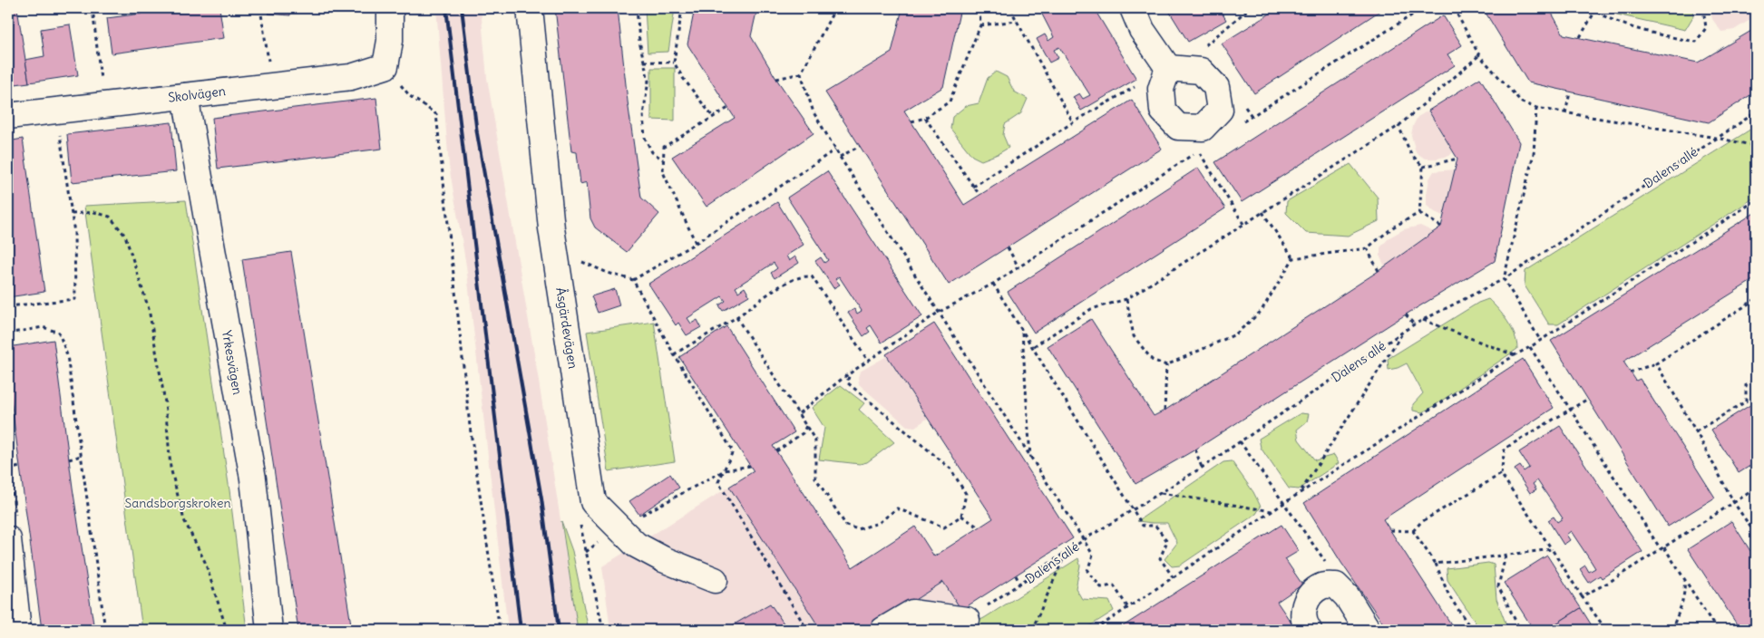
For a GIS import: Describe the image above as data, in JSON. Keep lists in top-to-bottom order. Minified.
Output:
{"streets":{"street":["Skolvägen","Åsgärdevägen","Yrkesvägen"],"path":["Dalens allé"]},"crossings":[["Skolvägen","Yrkesvägen"]],"parks":["Sandsborgskroken"]}
